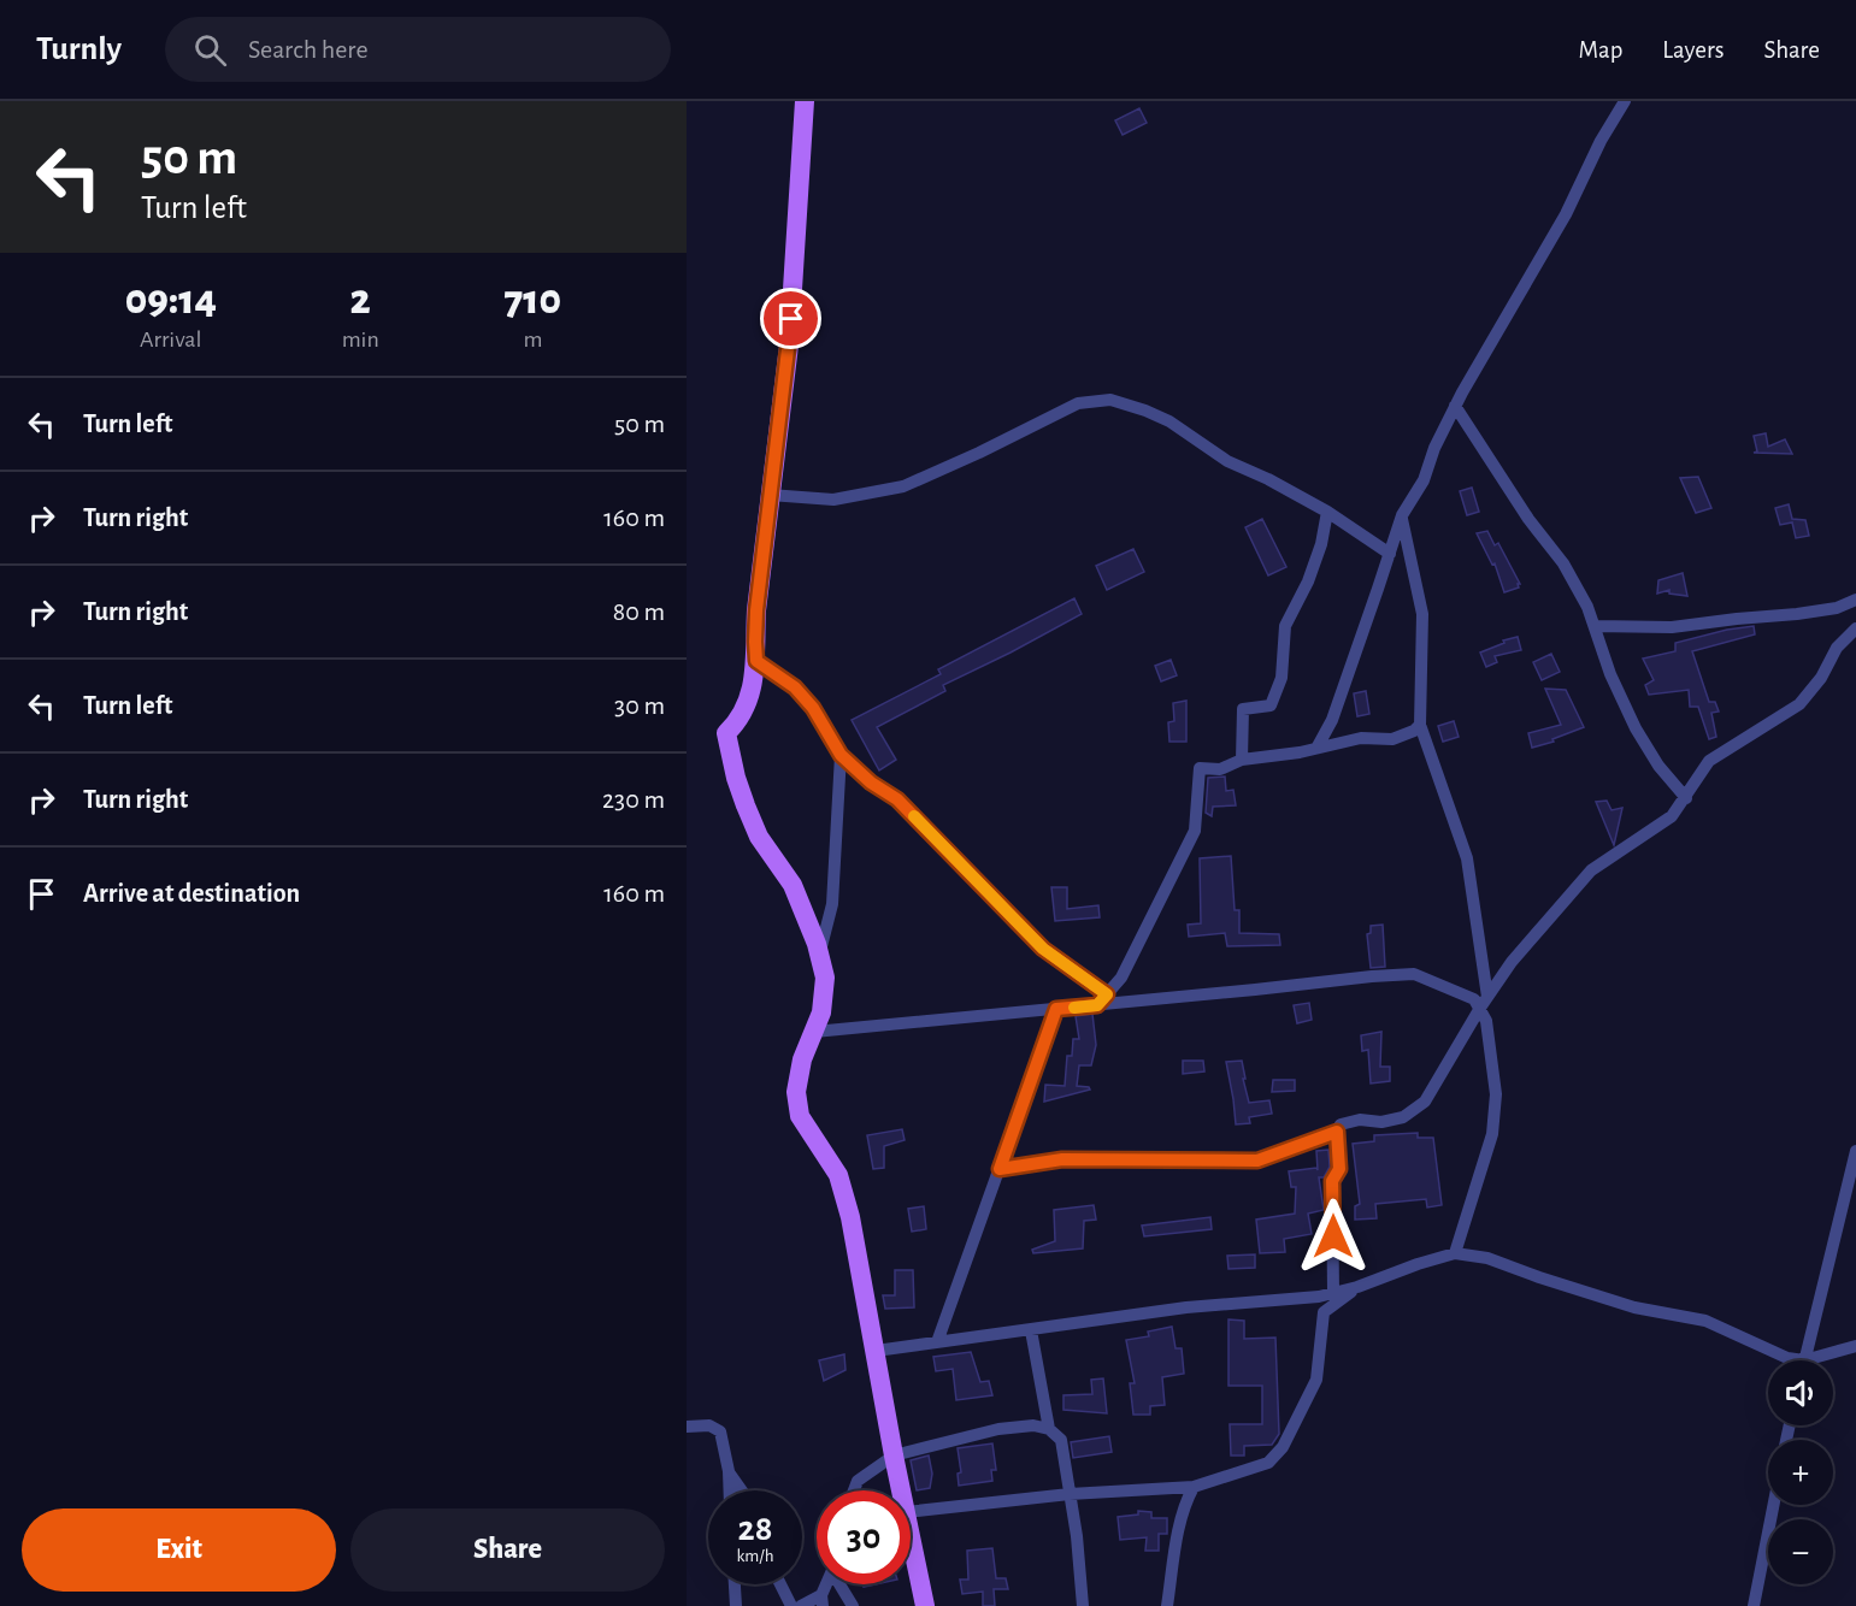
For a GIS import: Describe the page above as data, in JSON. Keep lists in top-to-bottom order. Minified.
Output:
{"page":{"header":"Turnly","search":"Search here","nav":["Map","Layers","Share"],"turn":["50 m","Turn left"],"eta":["09:14","Arrival","2","min","710","m"],"list":[{"name":"Turn left","value":"50 m"},{"name":"Turn right","value":"160 m"},{"name":"Turn right","value":"80 m"},{"name":"Turn left","value":"30 m"},{"name":"Turn right","value":"230 m"},{"name":"Arrive at destination","value":"160 m"}],"map_buttons":["+","−"],"speed":"28 km/h","limit":"30","buttons":["Exit","Share"]}}
